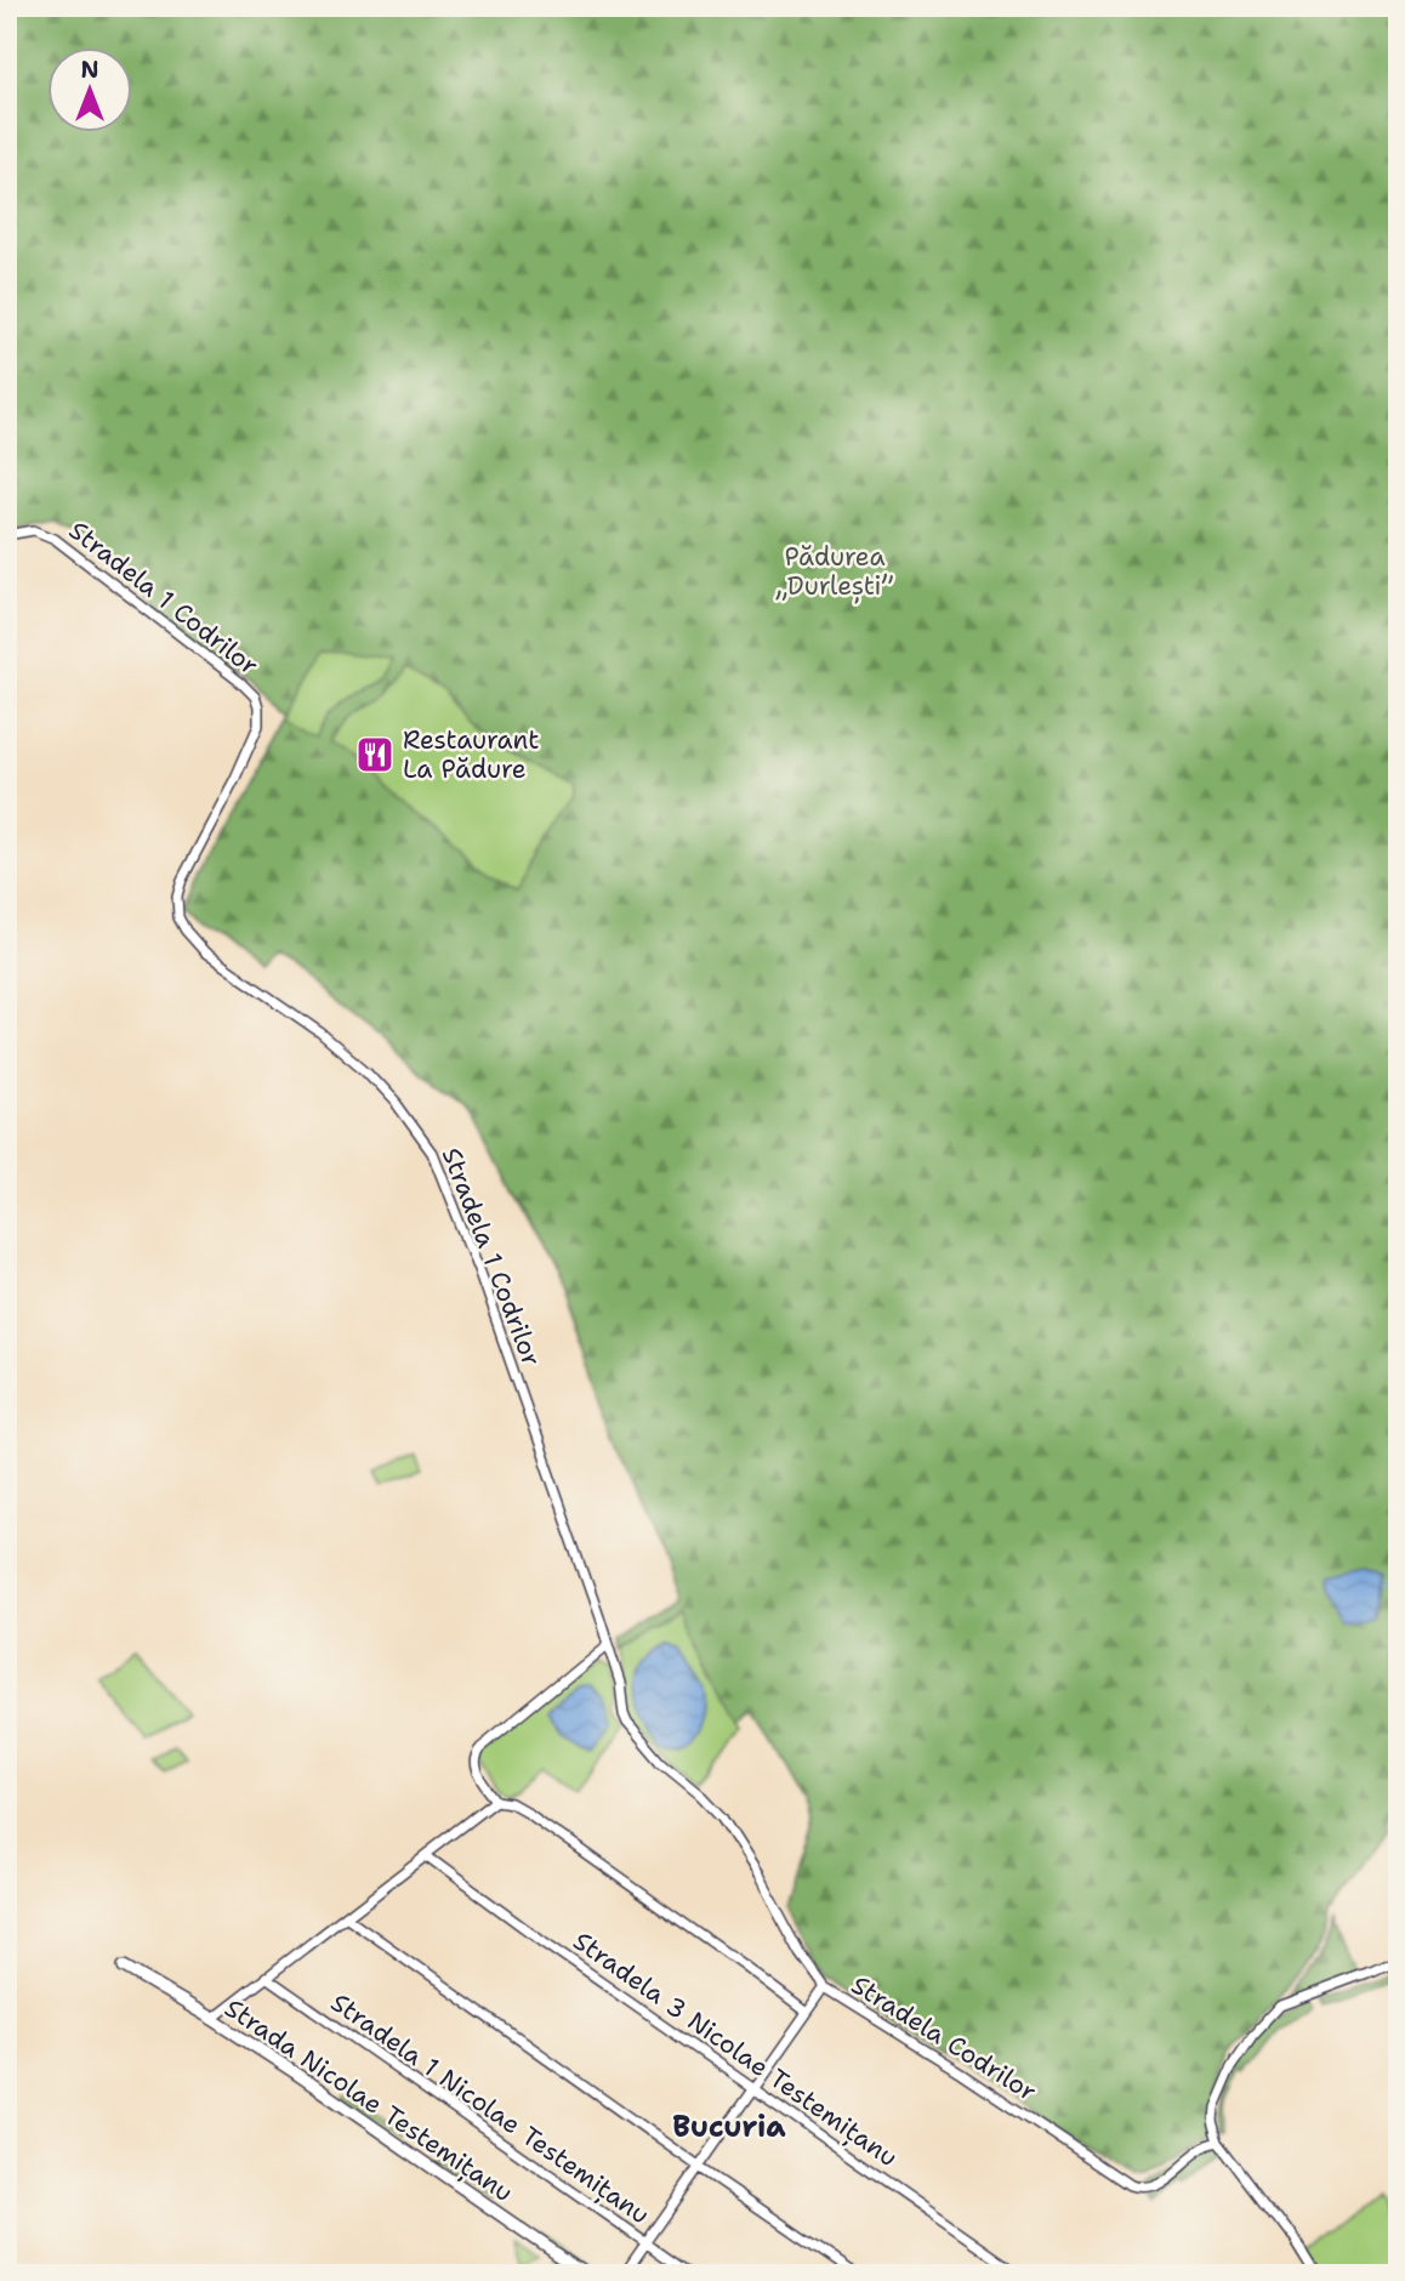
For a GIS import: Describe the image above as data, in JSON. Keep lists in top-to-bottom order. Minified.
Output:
{"streets":{"street":["Stradela 1 Codrilor","Stradela Codrilor","Stradela 3 Nicolae Testemițanu","Strada Nicolae Testemițanu","Stradela 1 Nicolae Testemițanu"]},"crossings":[["Stradela 1 Codrilor","Stradela Codrilor"]],"districts":["Bucuria"],"parks":["Pădurea „Durlești”"],"places":{"restaurant":["Restaurant La Pădure"]},"north":"top"}
